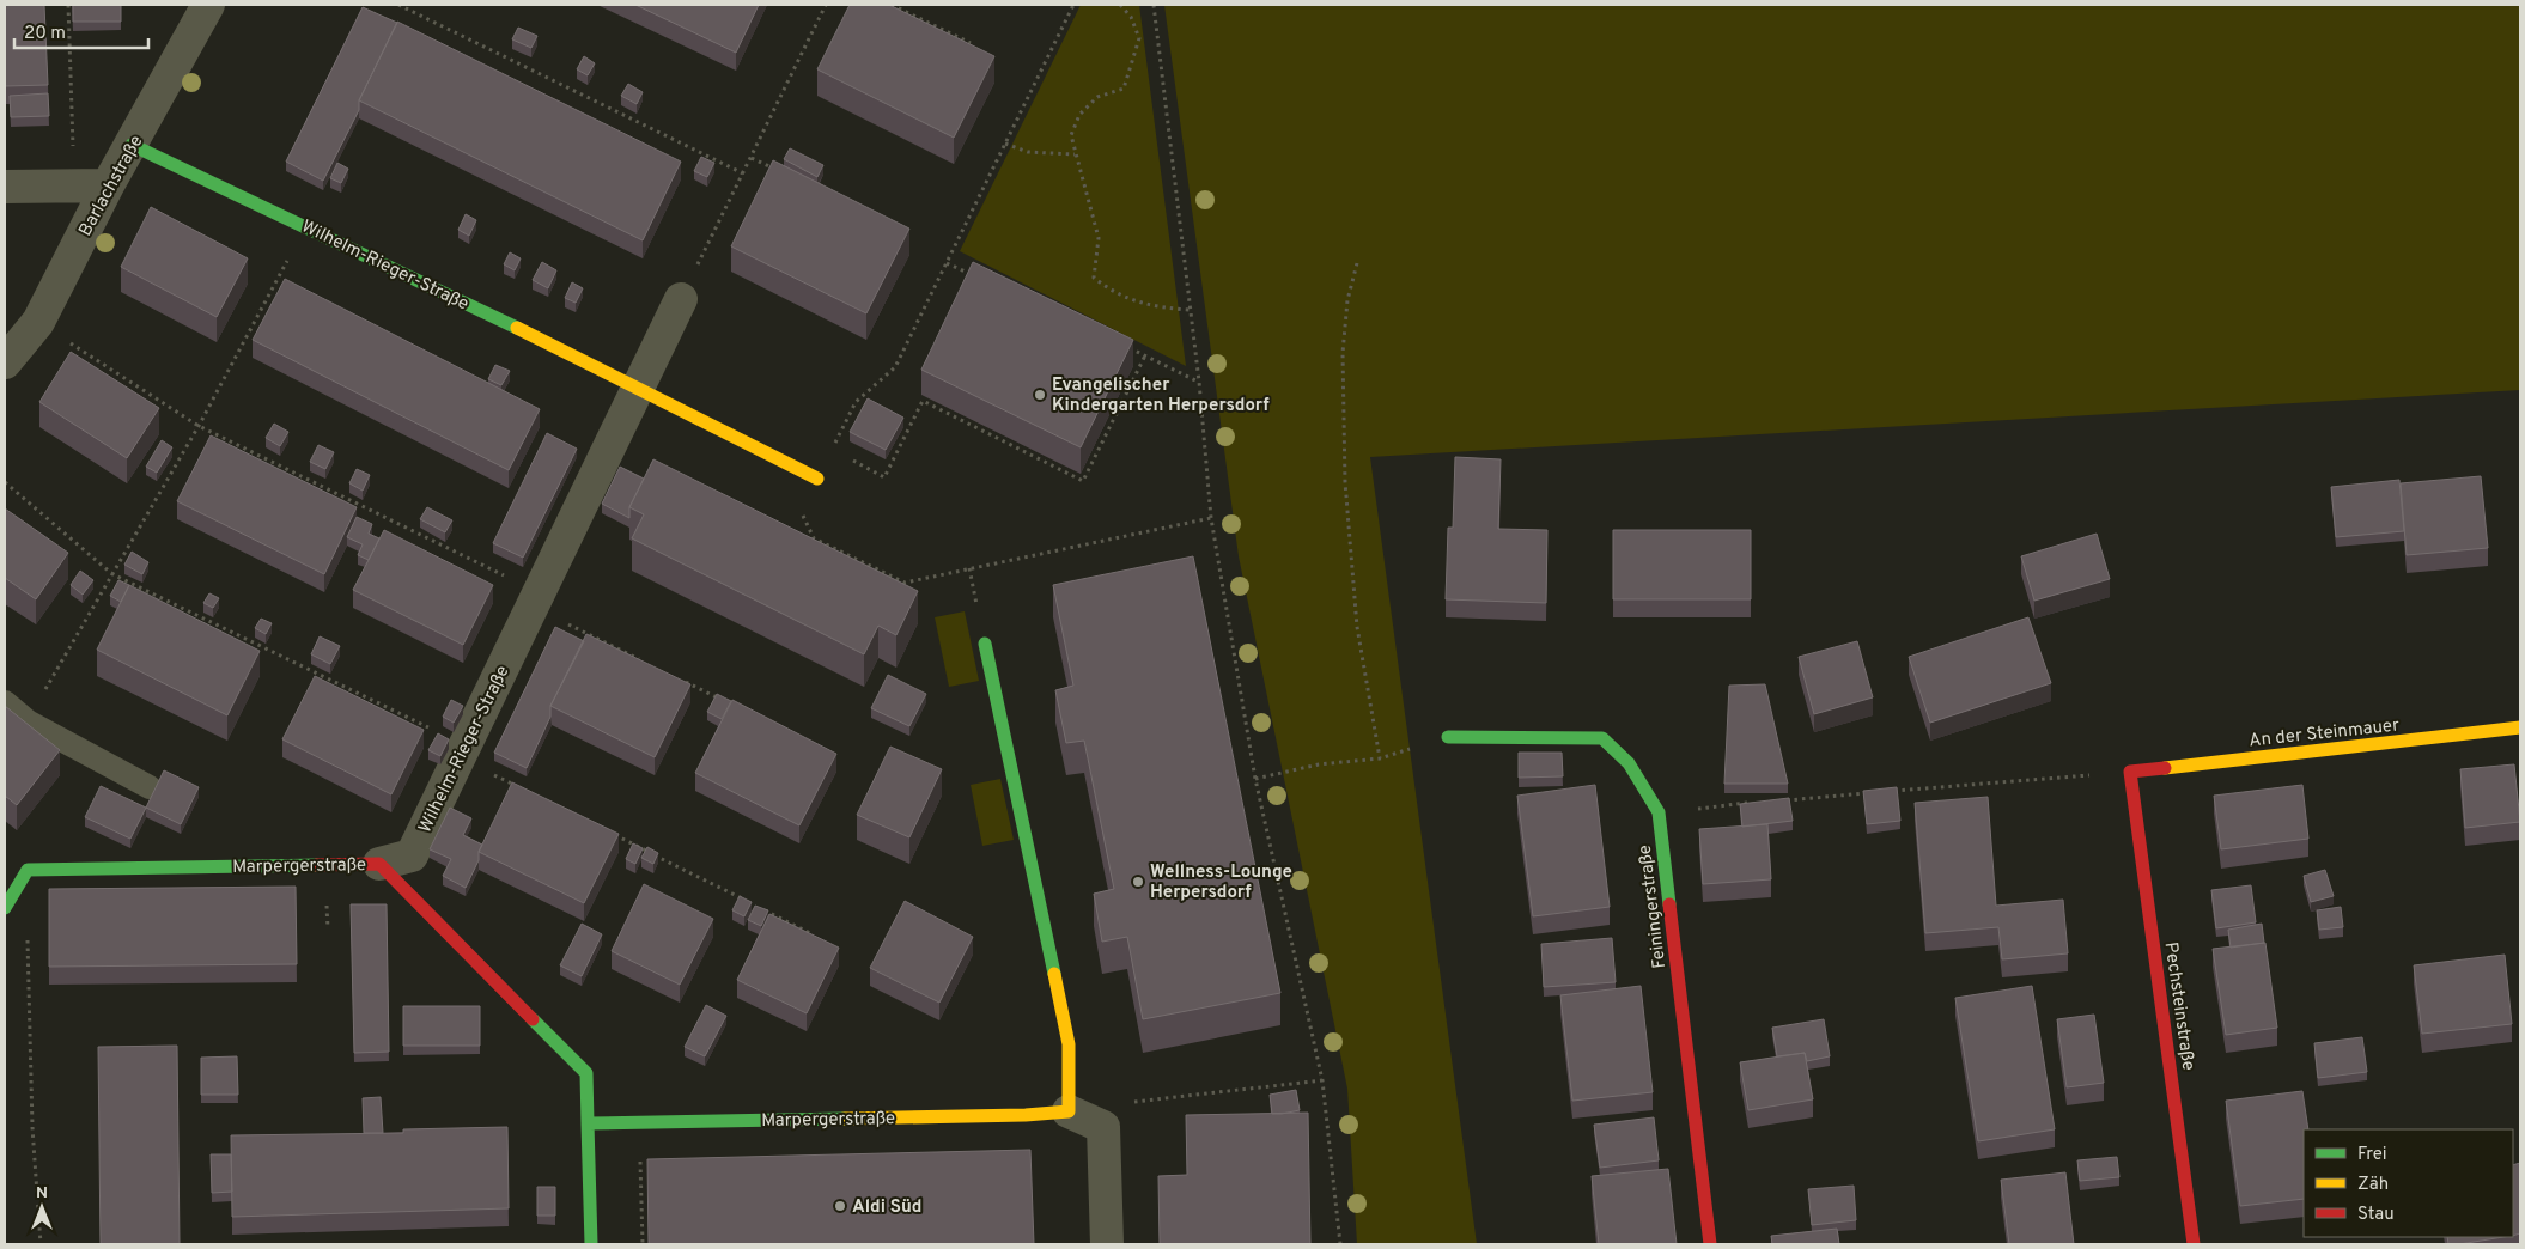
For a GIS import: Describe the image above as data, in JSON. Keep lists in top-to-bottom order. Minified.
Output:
{"streets":{"street":["Barlachstraße","Wilhelm-Rieger-Straße","An der Steinmauer","Marpergerstraße","Feiningerstraße","Pechsteinstraße"]},"crossings":[["Barlachstraße","Wilhelm-Rieger-Straße"],["Wilhelm-Rieger-Straße","Marpergerstraße"],["An der Steinmauer","Pechsteinstraße"]],"places":["Evangelischer Kindergarten Herpersdorf","Wellness-Lounge Herpersdorf","Aldi Süd"],"legend":["Frei","Zäh","Stau"],"scale_bar":"20 m","north":"top"}
